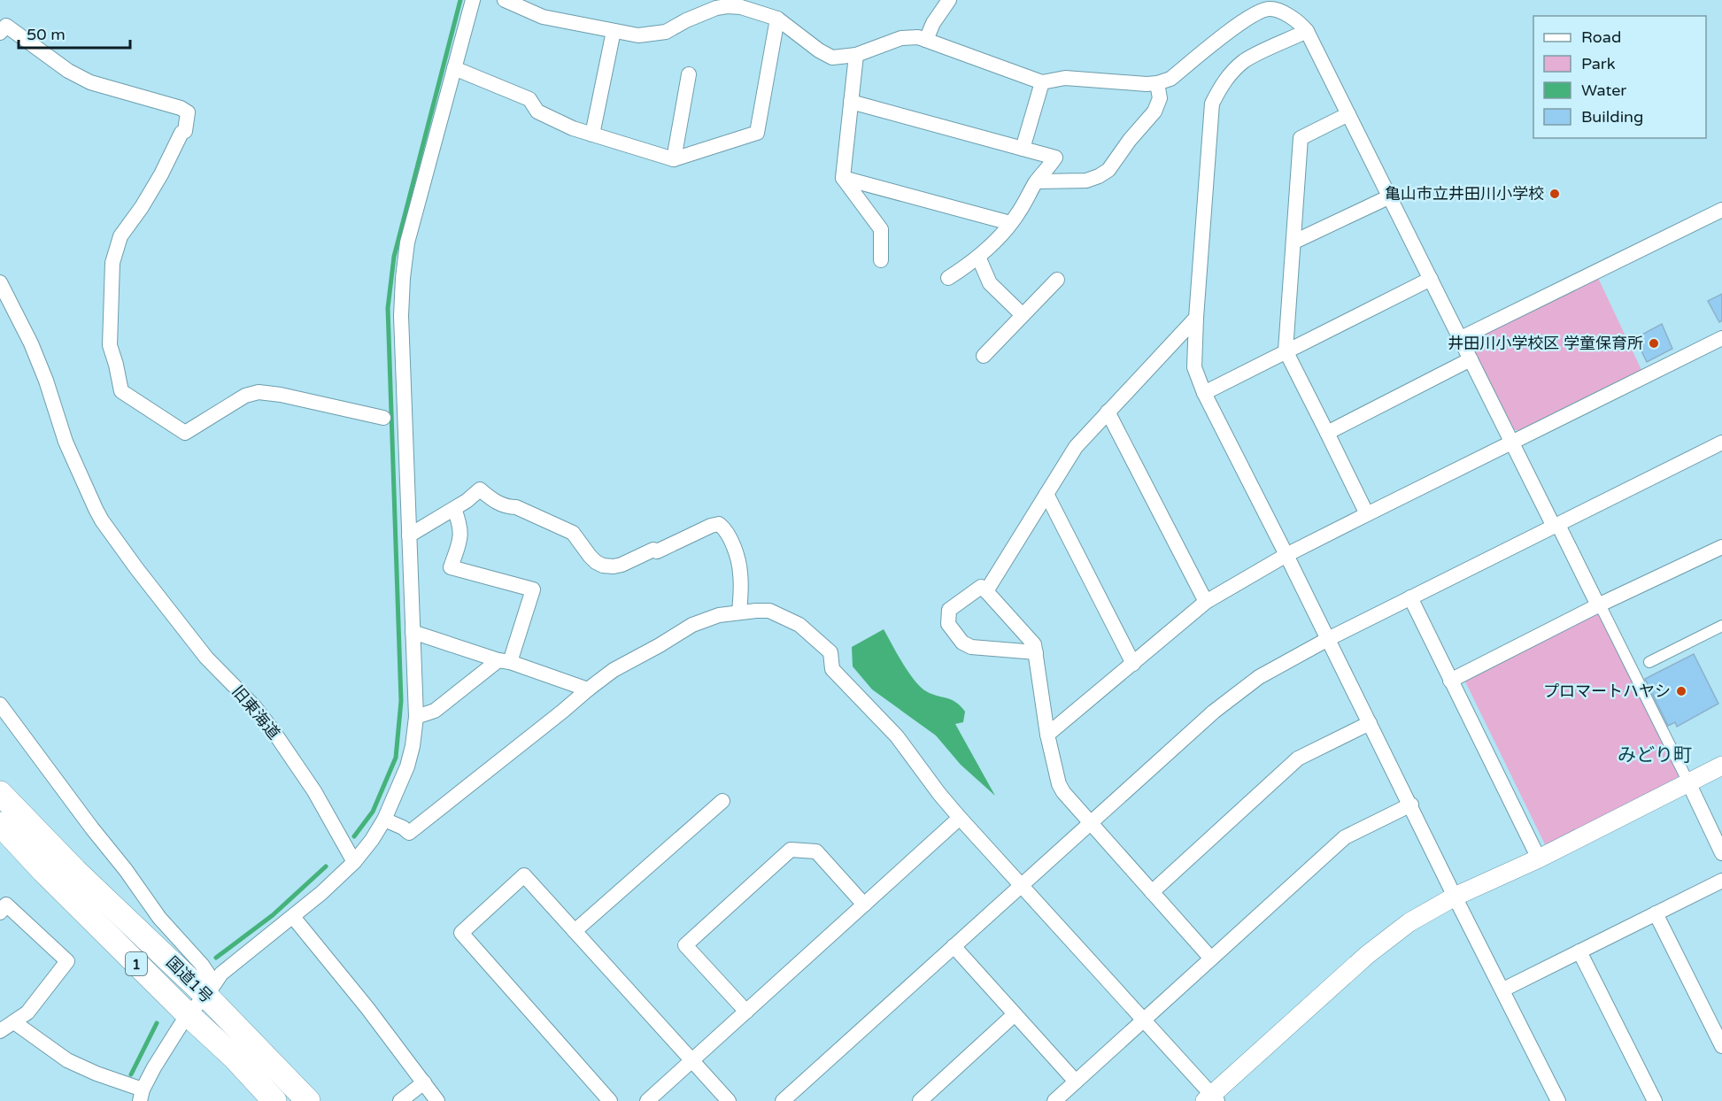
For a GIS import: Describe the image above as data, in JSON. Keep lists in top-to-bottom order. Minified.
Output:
{"streets":{"highway":["1","国道1号"],"street":["旧東海道"]},"districts":["みどり町"],"places":["亀山市立井田川小学校","井田川小学校区 学童保育所","プロマートハヤシ"],"legend":["Road","Park","Water","Building"],"scale_bar":"50 m"}
